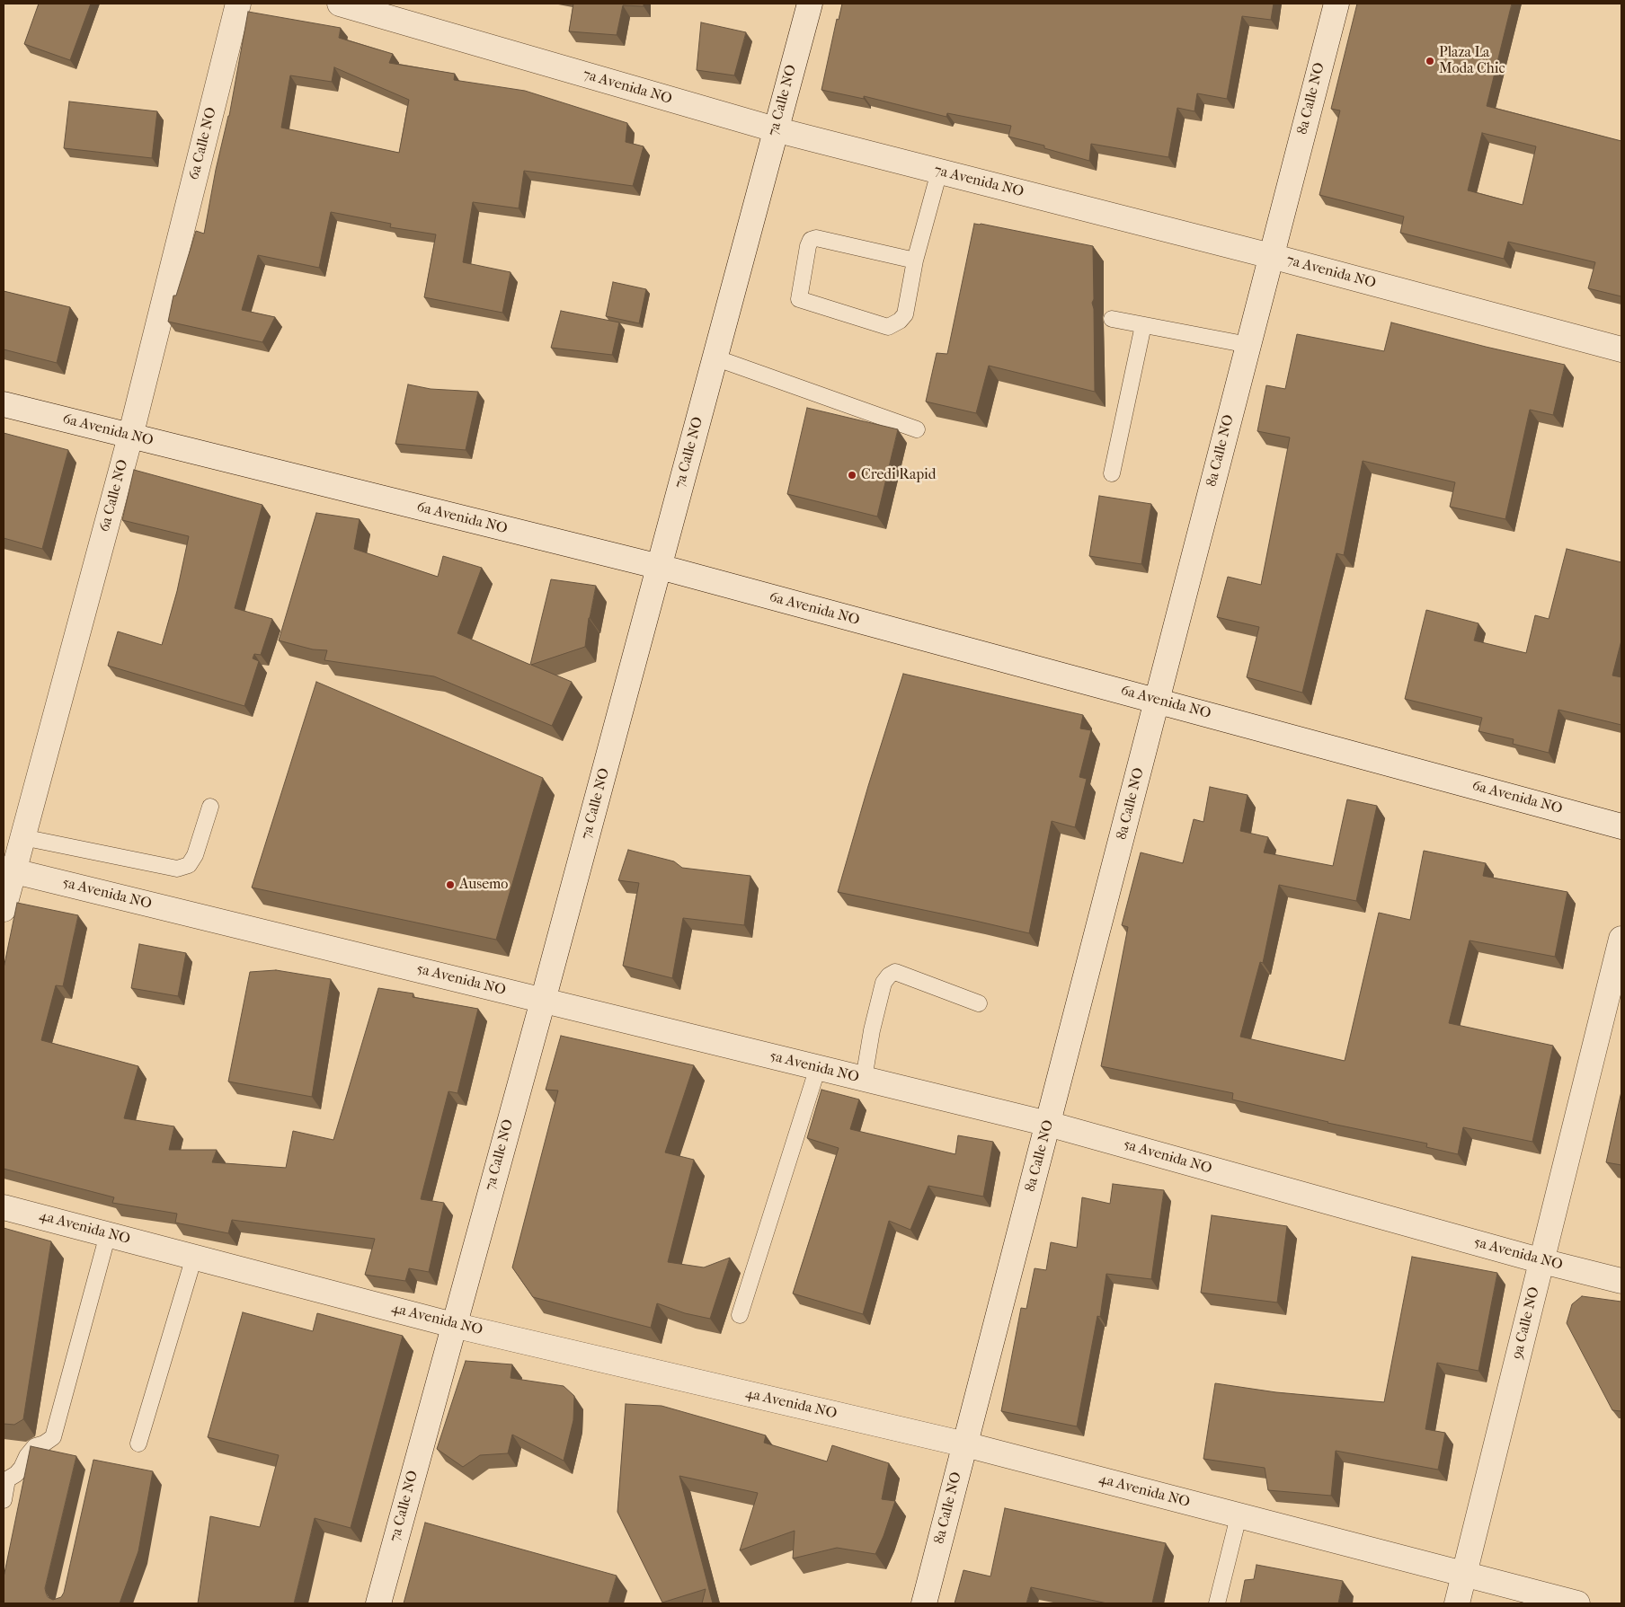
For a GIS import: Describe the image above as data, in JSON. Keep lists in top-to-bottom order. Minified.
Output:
{"streets":{"street":["7a Avenida NO","8a Calle NO","7a Calle NO","6a Calle NO","6a Avenida NO","5a Avenida NO","4a Avenida NO","9a Calle NO"]},"crossings":[["7a Avenida NO","8a Calle NO"],["7a Avenida NO","7a Calle NO"],["8a Calle NO","6a Avenida NO"],["8a Calle NO","5a Avenida NO"],["8a Calle NO","4a Avenida NO"],["7a Calle NO","6a Avenida NO"],["7a Calle NO","5a Avenida NO"],["7a Calle NO","4a Avenida NO"],["6a Calle NO","6a Avenida NO"],["6a Calle NO","5a Avenida NO"],["5a Avenida NO","9a Calle NO"],["4a Avenida NO","9a Calle NO"]],"places":["Plaza La Moda Chic","Credi Rapid","Ausemo"]}
